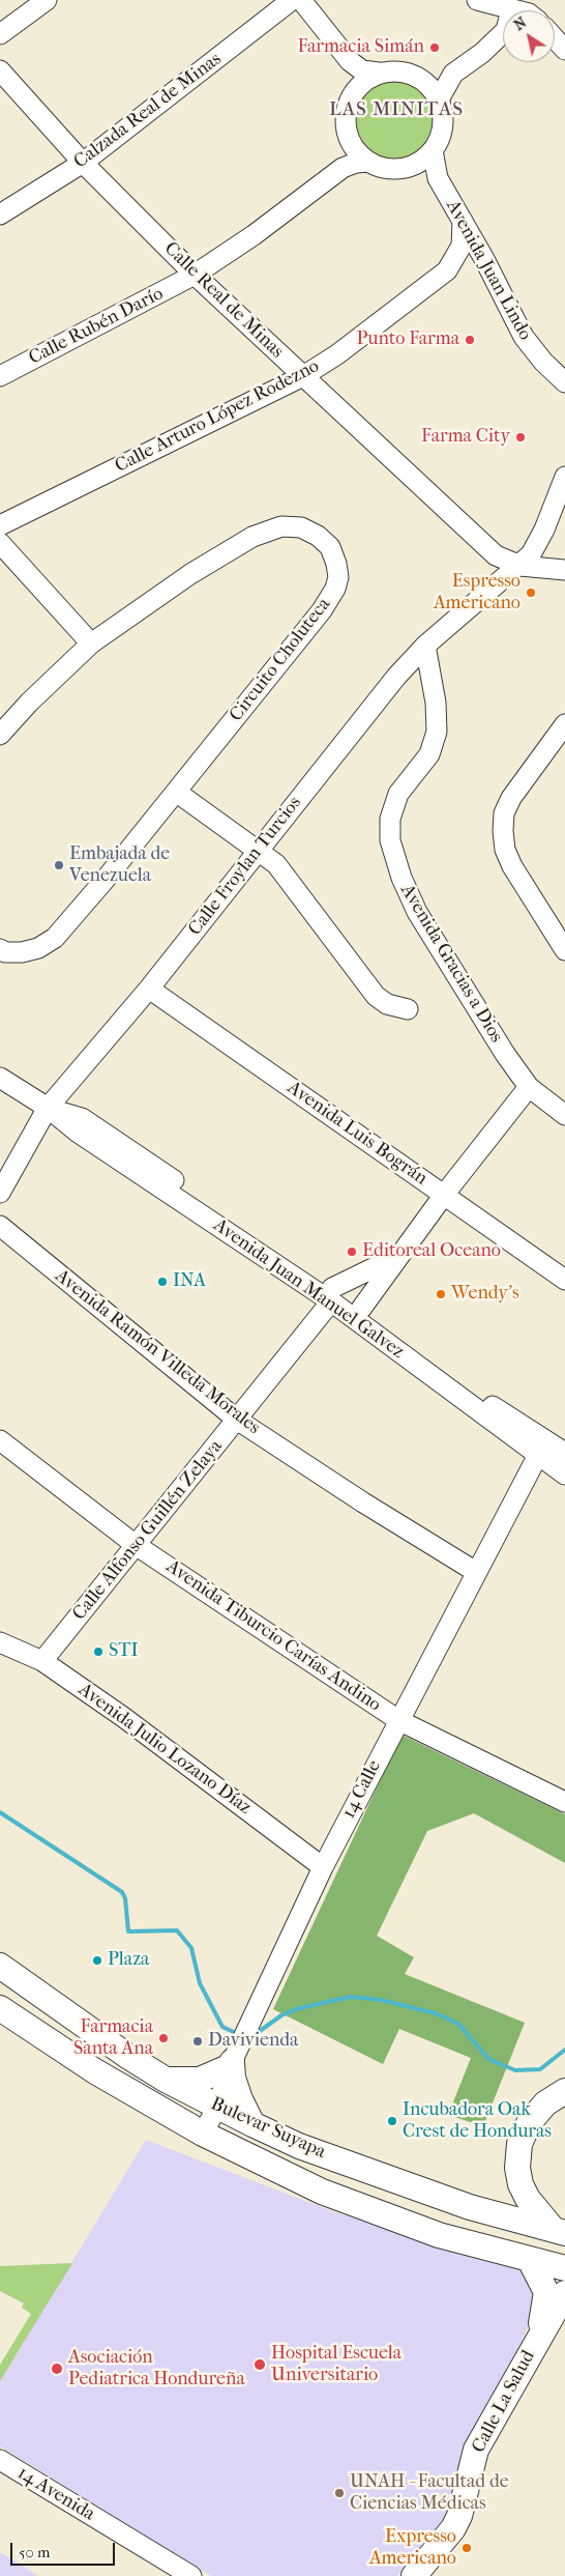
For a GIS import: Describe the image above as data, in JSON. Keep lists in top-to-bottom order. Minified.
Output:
{"streets":{"main road":["Bulevar Suyapa","Calle La Salud"],"street":["Calzada Real de Minas","Avenida Juan Lindo","Calle Real de Minas","Calle Rubén Darío","Calle Arturo López Rodezno","Circuito Choluteca","Calle Froylan Turcios","Avenida Gracias a Dios","Avenida Luis Bográn","Avenida Juan Manuel Galvez","Avenida Ramón Villeda Morales","Calle Alfonso Guillén Zelaya","Avenida Tiburcio Carías Andino","Avenida Julio Lozano Díaz","14 Calle","14 Avenida"]},"crossings":[["Calzada Real de Minas","Calle Real de Minas"],["Avenida Juan Lindo","Calle Rubén Darío"],["Avenida Juan Lindo","Calle Arturo López Rodezno"],["Calle Real de Minas","Calle Rubén Darío"],["Calle Real de Minas","Calle Arturo López Rodezno"],["Calle Real de Minas","Calle Froylan Turcios"],["Calle Froylan Turcios","Avenida Gracias a Dios"],["Calle Froylan Turcios","Avenida Luis Bográn"],["Calle Froylan Turcios","Avenida Juan Manuel Galvez"],["Avenida Gracias a Dios","Calle Alfonso Guillén Zelaya"],["Avenida Luis Bográn","Calle Alfonso Guillén Zelaya"],["Avenida Juan Manuel Galvez","Calle Alfonso Guillén Zelaya"],["Avenida Juan Manuel Galvez","14 Calle"],["Avenida Ramón Villeda Morales","Calle Alfonso Guillén Zelaya"],["Avenida Ramón Villeda Morales","14 Calle"],["Calle Alfonso Guillén Zelaya","Avenida Tiburcio Carías Andino"],["Calle Alfonso Guillén Zelaya","Avenida Julio Lozano Díaz"],["Avenida Tiburcio Carías Andino","14 Calle"],["Avenida Julio Lozano Díaz","14 Calle"],["14 Calle","Bulevar Suyapa"],["Bulevar Suyapa","Calle La Salud"]],"districts":["LAS MINITAS"],"places":["Farmacia Simán","Punto Farma","Farma City","Espresso Americano","Embajada de Venezuela","Editoreal Oceano","INA","Wendy's","STI","Plaza","Farmacia Santa Ana","Davivienda","Incubadora Oak Crest de Honduras","Hospital Escuela Universitario","Asociación Pediatrica Hondureña","UNAH - Facultad de Ciencias Médicas","Expresso Americano"],"scale_bar":"50 m","north":"top left"}
